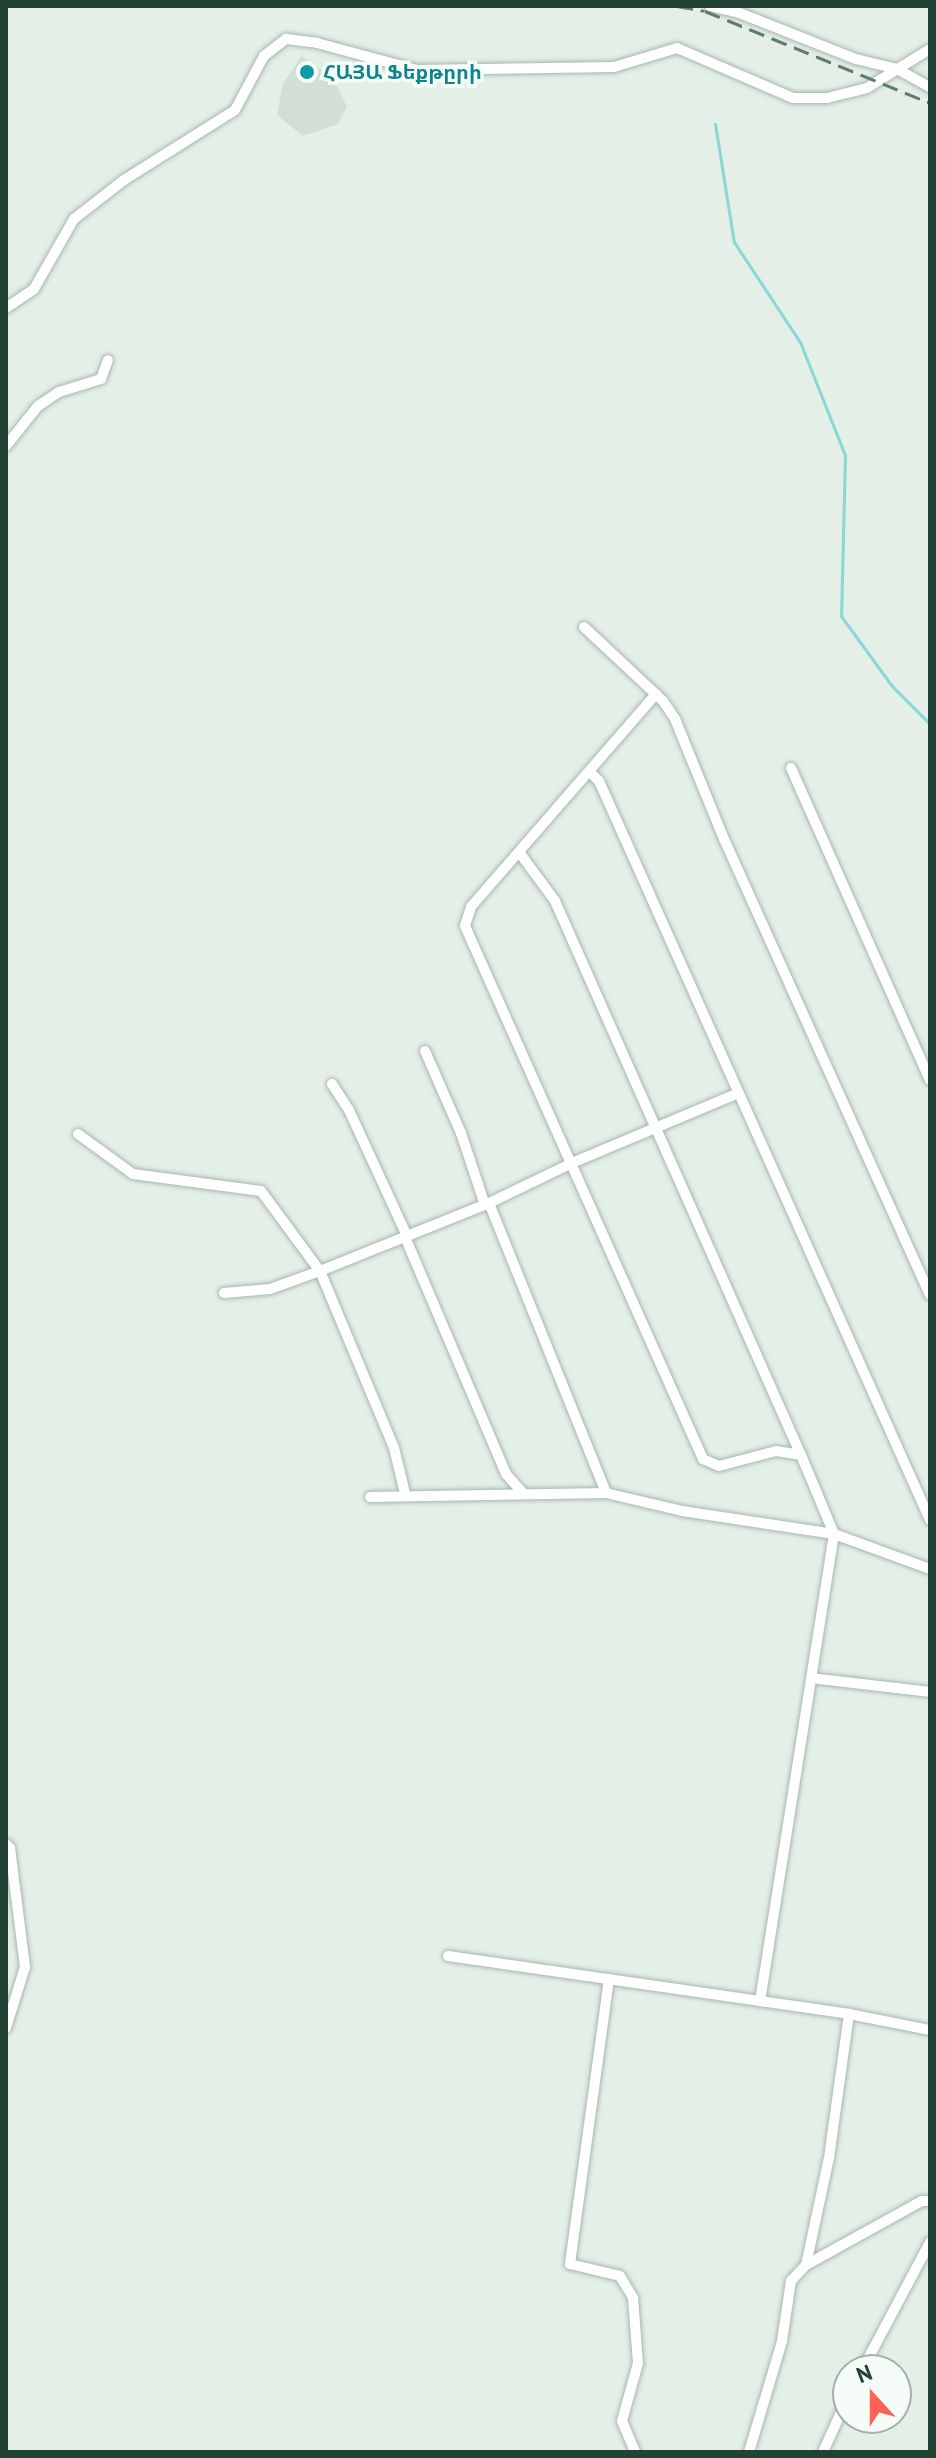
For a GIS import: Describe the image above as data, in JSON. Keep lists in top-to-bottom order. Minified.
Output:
{"places":["ՀԱՅԱ Ֆեքթըրի"],"north":"top"}
